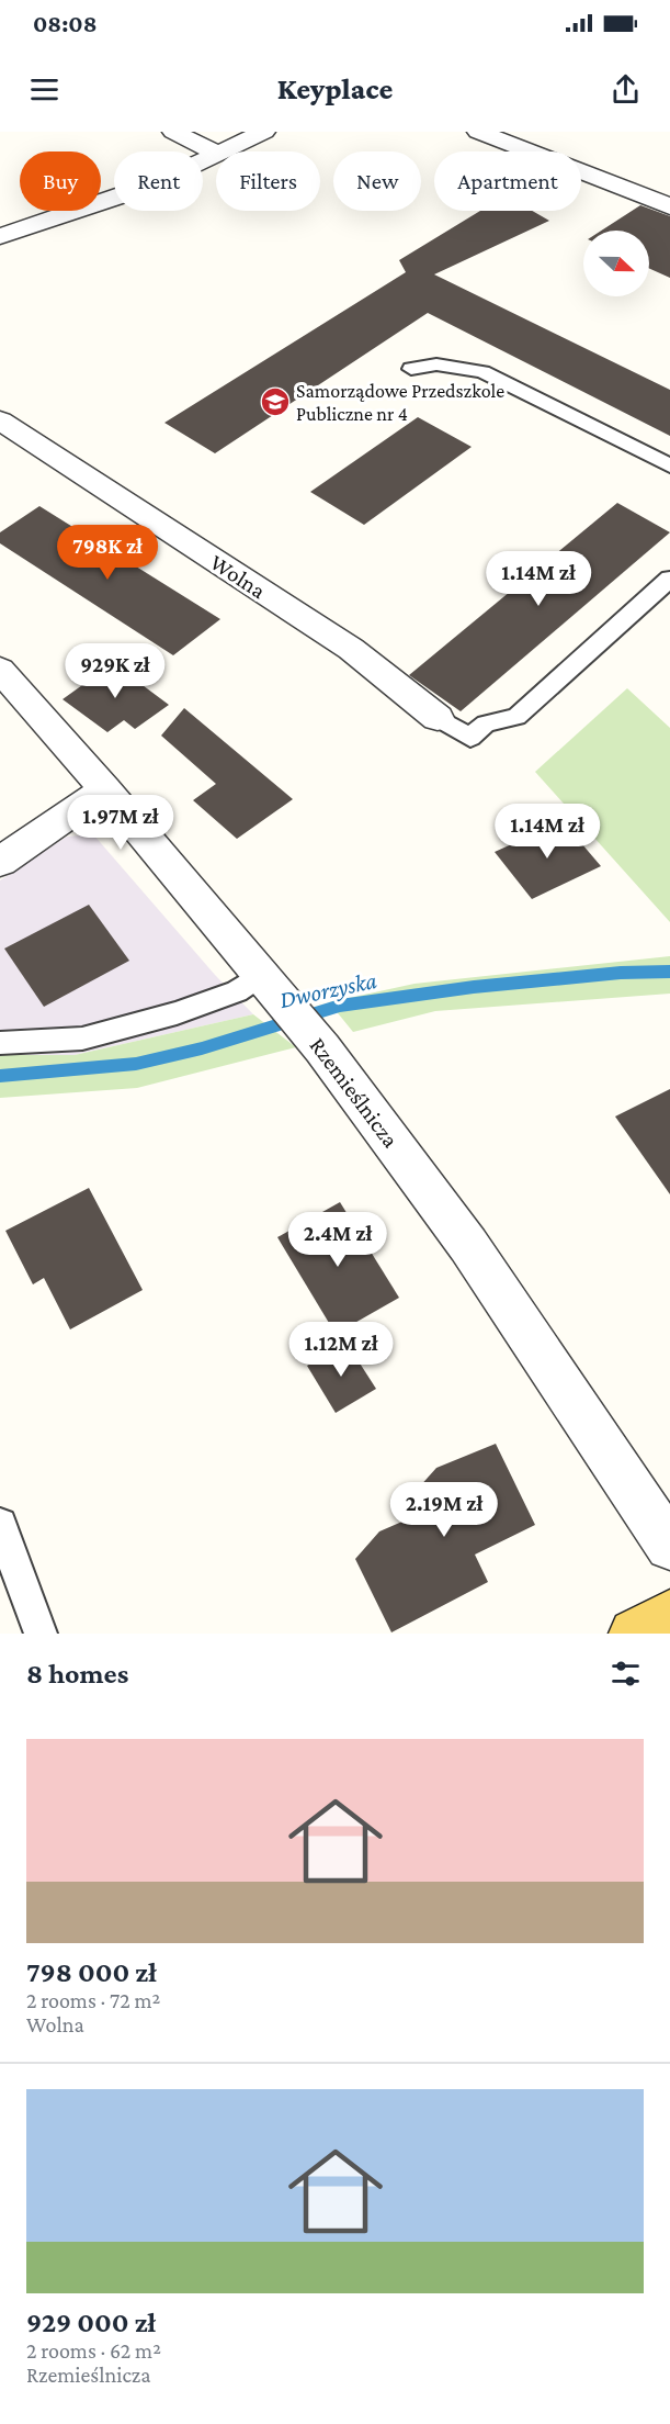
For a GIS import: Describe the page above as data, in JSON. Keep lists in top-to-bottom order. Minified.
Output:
{"streets":{"street":["Wolna","Rzemieślnicza"]},"water":["Dworzyska"],"places":{"school or university":["Samorządowe Przedszkole Publiczne nr 4"]},"north":"right","page":{"status":"08:08","header":"Keyplace","chip":["Buy","Rent","Filters","New","Apartment"],"price":["798K zł","1.14M zł","929K zł","1.97M zł","1.14M zł","2.4M zł","1.12M zł","2.19M zł"],"heading":"8 homes","list":[{"name":"798 000 zł","note":"2 rooms · 72 m² · Wolna"},{"name":"929 000 zł","note":"2 rooms · 62 m² · Rzemieślnicza"}]}}
